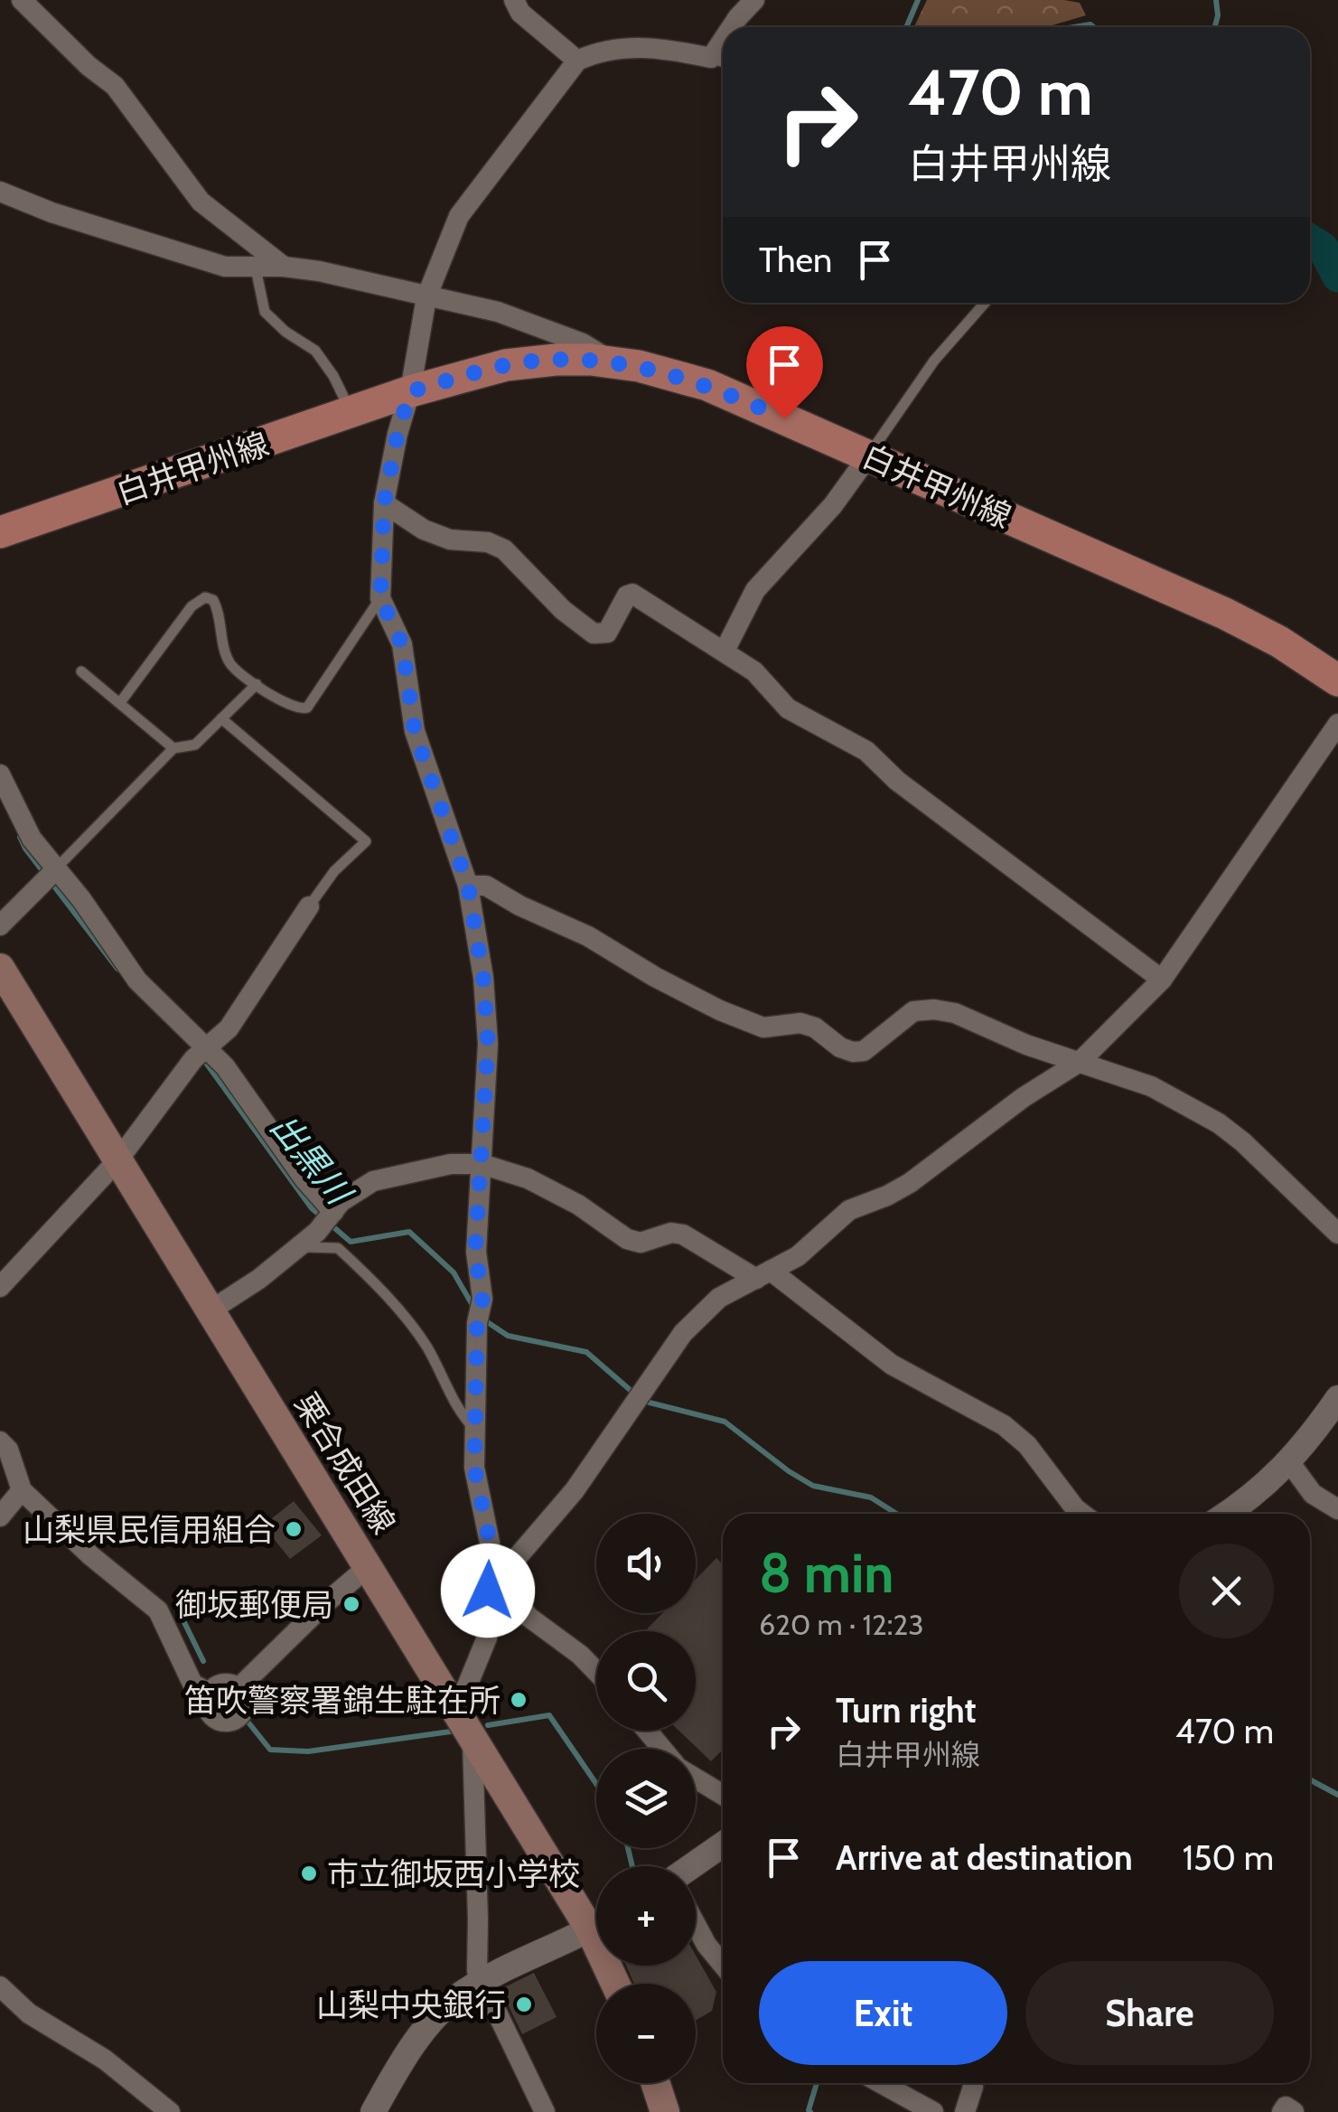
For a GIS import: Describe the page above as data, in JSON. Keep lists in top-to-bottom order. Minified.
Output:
{"streets":{"main road":["白井甲州線","栗合成田線"]},"water":["出黒川"],"places":["山梨県民信用組合","御坂郵便局","笛吹警察署錦生駐在所","市立御坂西小学校","山梨中央銀行"],"page":{"turn":["470 m","白井甲州線"],"then":"Then","map_buttons":["+","−"],"heading":["8 min","620 m · 12:23"],"list":[{"name":"Turn right","note":"白井甲州線","value":"470 m"},{"name":"Arrive at destination","value":"150 m"}],"buttons":["Exit","Share"]}}
